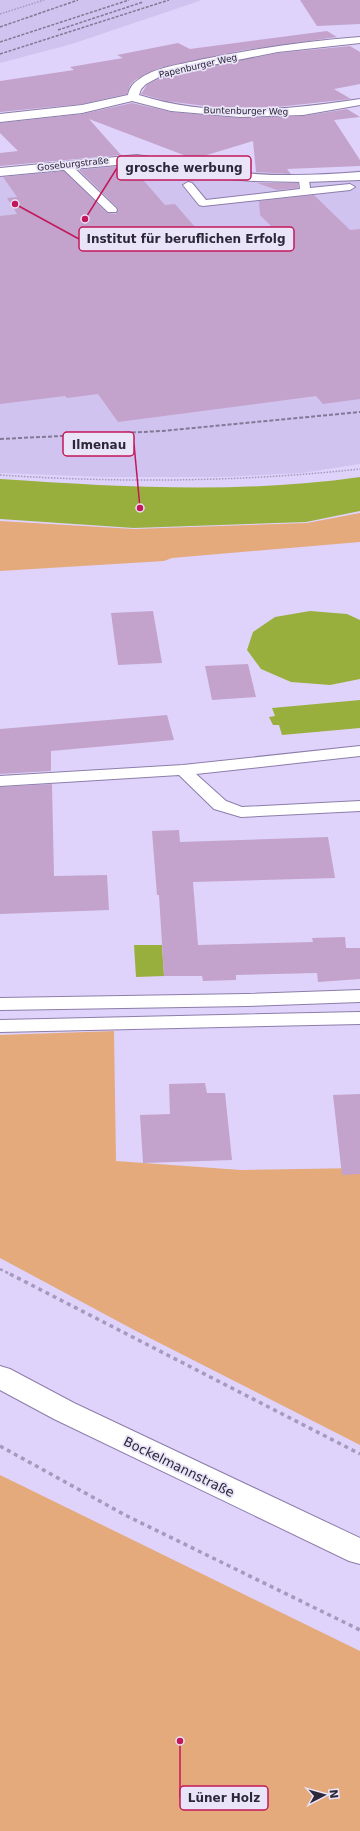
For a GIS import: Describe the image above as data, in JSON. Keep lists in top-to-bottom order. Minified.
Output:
{"streets":{"street":["Papenburger Weg","Buntenburger Weg","Goseburgstraße","Bockelmannstraße"]},"crossings":[["Papenburger Weg","Buntenburger Weg"]],"places":["Institut für beruflichen Erfolg","grosche werbung","Ilmenau","Lüner Holz"],"north":"right"}
